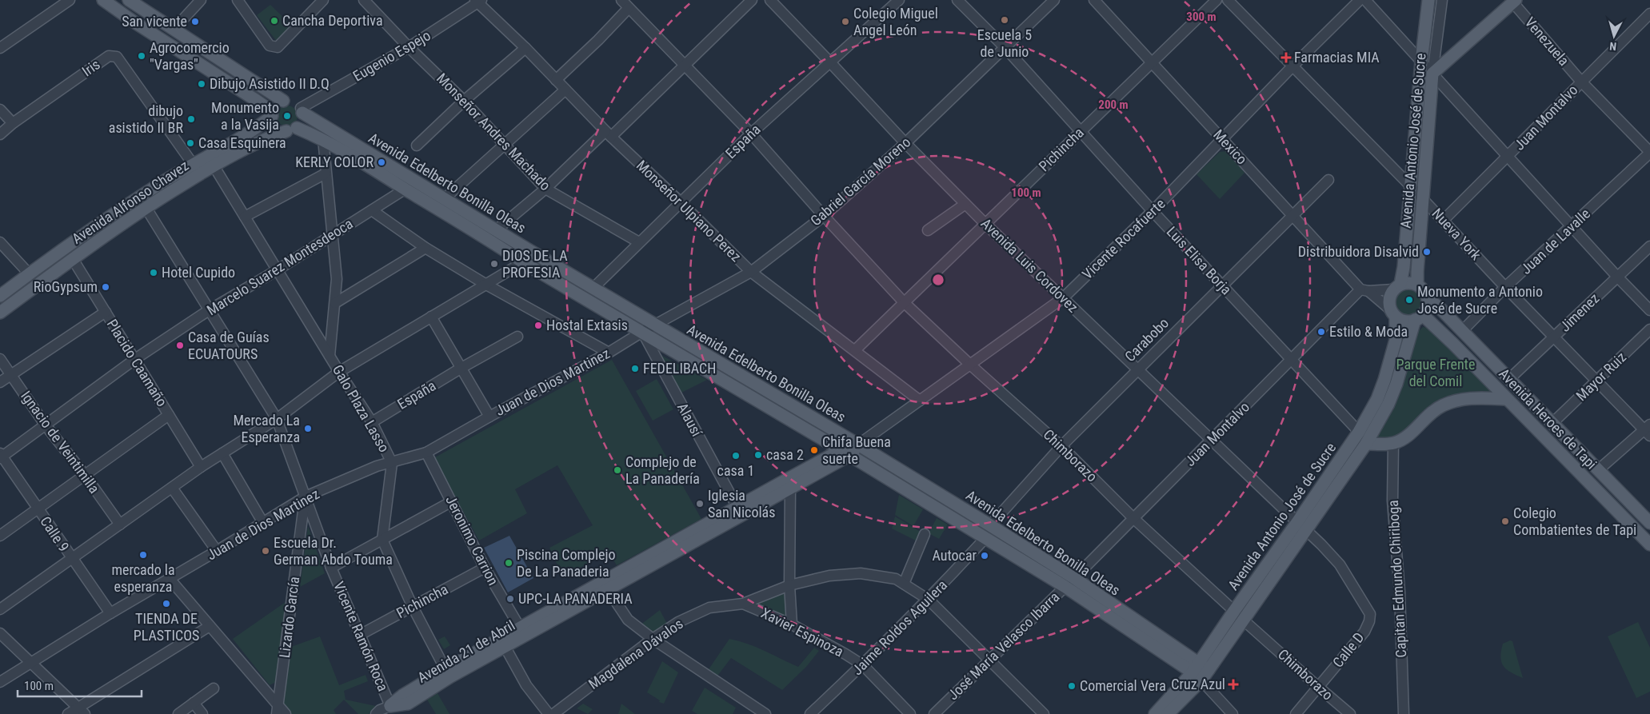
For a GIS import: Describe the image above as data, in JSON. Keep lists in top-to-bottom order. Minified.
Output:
{"streets":{"main road":["Avenida Antonio José de Sucre","Avenida Edelberto Bonilla Oleas","Avenida Alfonso Chavez","Avenida Heroes de Tapi","Avenida 21 de Abril"],"street":["Venezuela","Eugenio Espejo","Iris","Juan Montalvo","Monseñor Andres Machado","España","Mexico","Pichincha","Gabriel García Moreno","Monseñor Ulpiano Perez","Nueva York","Vicente Rocafuerte","Juan de Lavalle","Luis Elisa Borja","Avenida Luis Cordovez","Marcelo Suarez Montesdeoca","Jimenez","Carabobo","Placido Caamaño","Mayor Ruiz","Juan de Dios Martinez","Galo Plaza Lasso","Alausí","Ignacio de Veintimilla","Chimborazo","Calle 9","Jeronimo Carrion","Capitan Edmundo Chiriboga","Lizardo García","Jaime Roldos Aguilera","Xavier Espinoza","Vicente Ramón Roca","José María Velasco Ibarra","Calle D","Magdalena Dávalos"]},"crossings":[["Venezuela","Juan Montalvo"],["Venezuela","Juan de Lavalle"],["Eugenio Espejo","Monseñor Andres Machado"],["Eugenio Espejo","Avenida Edelberto Bonilla Oleas"],["Eugenio Espejo","Avenida Alfonso Chavez"],["Eugenio Espejo","Monseñor Ulpiano Perez"],["Iris","Avenida Alfonso Chavez"],["Juan Montalvo","Mexico"],["Juan Montalvo","Avenida Edelberto Bonilla Oleas"],["Juan Montalvo","Nueva York"],["Juan Montalvo","Luis Elisa Borja"],["Juan Montalvo","Avenida Luis Cordovez"],["Juan Montalvo","Chimborazo"],["Juan Montalvo","José María Velasco Ibarra"],["Monseñor Andres Machado","España"],["Avenida Antonio José de Sucre","Mexico"],["Avenida Antonio José de Sucre","Avenida Edelberto Bonilla Oleas"],["Avenida Antonio José de Sucre","Nueva York"],["Avenida Antonio José de Sucre","Luis Elisa Borja"],["Avenida Antonio José de Sucre","Avenida Luis Cordovez"],["Avenida Antonio José de Sucre","Avenida Heroes de Tapi"],["Avenida Antonio José de Sucre","Chimborazo"],["Avenida Antonio José de Sucre","Calle D"],["España","Avenida Edelberto Bonilla Oleas"],["España","Monseñor Ulpiano Perez"],["España","Avenida Luis Cordovez"],["España","Galo Plaza Lasso"],["España","Chimborazo"],["Mexico","Pichincha"],["Mexico","Vicente Rocafuerte"],["Mexico","Carabobo"],["Mexico","Avenida Heroes de Tapi"],["Pichincha","Monseñor Ulpiano Perez"],["Pichincha","Luis Elisa Borja"],["Pichincha","Avenida Luis Cordovez"],["Pichincha","Chimborazo"],["Pichincha","Jeronimo Carrion"],["Pichincha","Vicente Ramón Roca"],["Gabriel García Moreno","Avenida Edelberto Bonilla Oleas"],["Gabriel García Moreno","Monseñor Ulpiano Perez"],["Gabriel García Moreno","Luis Elisa Borja"],["Gabriel García Moreno","Avenida Luis Cordovez"],["Gabriel García Moreno","Juan de Dios Martinez"],["Gabriel García Moreno","Alausí"],["Gabriel García Moreno","Chimborazo"],["Avenida Edelberto Bonilla Oleas","Avenida Alfonso Chavez"],["Avenida Edelberto Bonilla Oleas","Vicente Rocafuerte"],["Avenida Edelberto Bonilla Oleas","Marcelo Suarez Montesdeoca"],["Avenida Edelberto Bonilla Oleas","Carabobo"],["Avenida Edelberto Bonilla Oleas","Juan de Dios Martinez"],["Avenida Edelberto Bonilla Oleas","Alausí"],["Avenida Edelberto Bonilla Oleas","Jaime Roldos Aguilera"],["Avenida Edelberto Bonilla Oleas","José María Velasco Ibarra"],["Avenida Edelberto Bonilla Oleas","Avenida 21 de Abril"],["Avenida Alfonso Chavez","Placido Caamaño"],["Avenida Alfonso Chavez","Galo Plaza Lasso"],["Avenida Alfonso Chavez","Vicente Ramón Roca"],["Monseñor Ulpiano Perez","Vicente Rocafuerte"],["Nueva York","Vicente Rocafuerte"],["Nueva York","Juan de Lavalle"],["Nueva York","Jimenez"],["Nueva York","Mayor Ruiz"],["Vicente Rocafuerte","Luis Elisa Borja"],["Vicente Rocafuerte","Avenida Luis Cordovez"],["Vicente Rocafuerte","Chimborazo"],["Juan de Lavalle","Avenida Heroes de Tapi"],["Luis Elisa Borja","Carabobo"],["Avenida Luis Cordovez","Carabobo"],["Marcelo Suarez Montesdeoca","Placido Caamaño"],["Marcelo Suarez Montesdeoca","Galo Plaza Lasso"],["Marcelo Suarez Montesdeoca","Ignacio de Veintimilla"],["Marcelo Suarez Montesdeoca","Calle 9"],["Marcelo Suarez Montesdeoca","Vicente Ramón Roca"],["Jimenez","Avenida Heroes de Tapi"],["Carabobo","Chimborazo"],["Mayor Ruiz","Avenida Heroes de Tapi"],["Juan de Dios Martinez","Galo Plaza Lasso"],["Juan de Dios Martinez","Alausí"],["Juan de Dios Martinez","Calle 9"],["Juan de Dios Martinez","Jeronimo Carrion"],["Juan de Dios Martinez","Lizardo García"],["Juan de Dios Martinez","Vicente Ramón Roca"],["Alausí","Avenida 21 de Abril"],["Chimborazo","Calle D"],["Jeronimo Carrion","Avenida 21 de Abril"],["Lizardo García","Vicente Ramón Roca"],["Jaime Roldos Aguilera","Xavier Espinoza"],["Jaime Roldos Aguilera","Magdalena Dávalos"],["Xavier Espinoza","Magdalena Dávalos"],["Vicente Ramón Roca","Avenida 21 de Abril"],["José María Velasco Ibarra","Magdalena Dávalos"]],"parks":["Parque Frente del Comil"],"places":{"other":["Escuela 5 de Junio","Cancha Deportiva","San vicente","Colegio Miguel Angel León","Agrocomercio \"Vargas\"","Dibujo Asistido II D.Q","Monumento a la Vasija","dibujo asistido II BR","Casa Esquinera","KERLY COLOR","Distribuidora Disalvid","DIOS DE LA PROFESIA","Hotel Cupido","RioGypsum","Monumento a Antonio José de Sucre","Hostal Extasis","Estilo & Moda","Casa de Guías ECUATOURS","FEDELIBACH","Mercado La Esperanza","Chifa Buena suerte","casa 2","casa 1","Complejo de La Panadería","Iglesia San Nicolás","Colegio Combatientes de Tapi","Escuela Dr. German Abdo Touma","mercado la esperanza","Autocar","Piscina Complejo De La Panaderia","UPC-LA PANADERIA","TIENDA DE PLASTICOS","Comercial Vera"],"health":["Farmacias MIA","Cruz Azul"]},"scale_bar":"100 m","north":"bottom","rings":["300 m","200 m","100 m"]}
